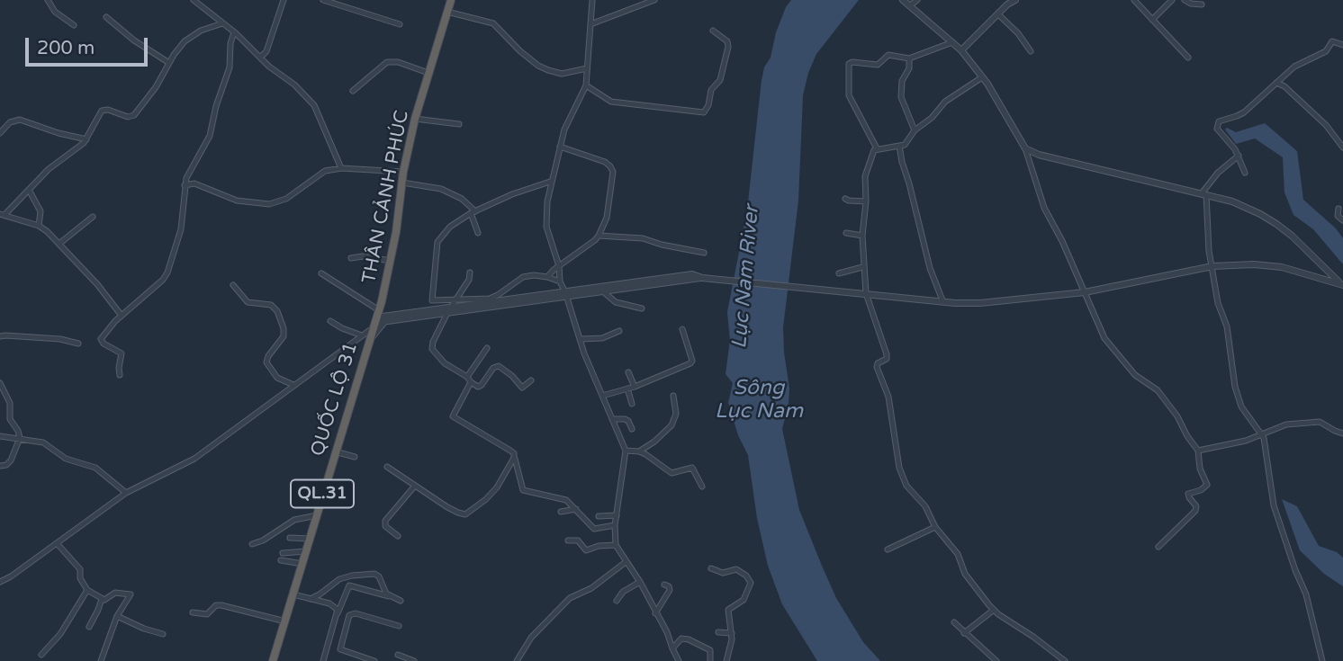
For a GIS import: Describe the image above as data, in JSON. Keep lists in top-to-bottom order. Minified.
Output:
{"streets":{"highway":["THÂN CẢNH PHÚC","QUỐC LỘ 31","QL.31"]},"crossings":[["THÂN CẢNH PHÚC","QUỐC LỘ 31"]],"water":["Lục Nam River","Sông Lục Nam"],"scale_bar":"200 m"}
